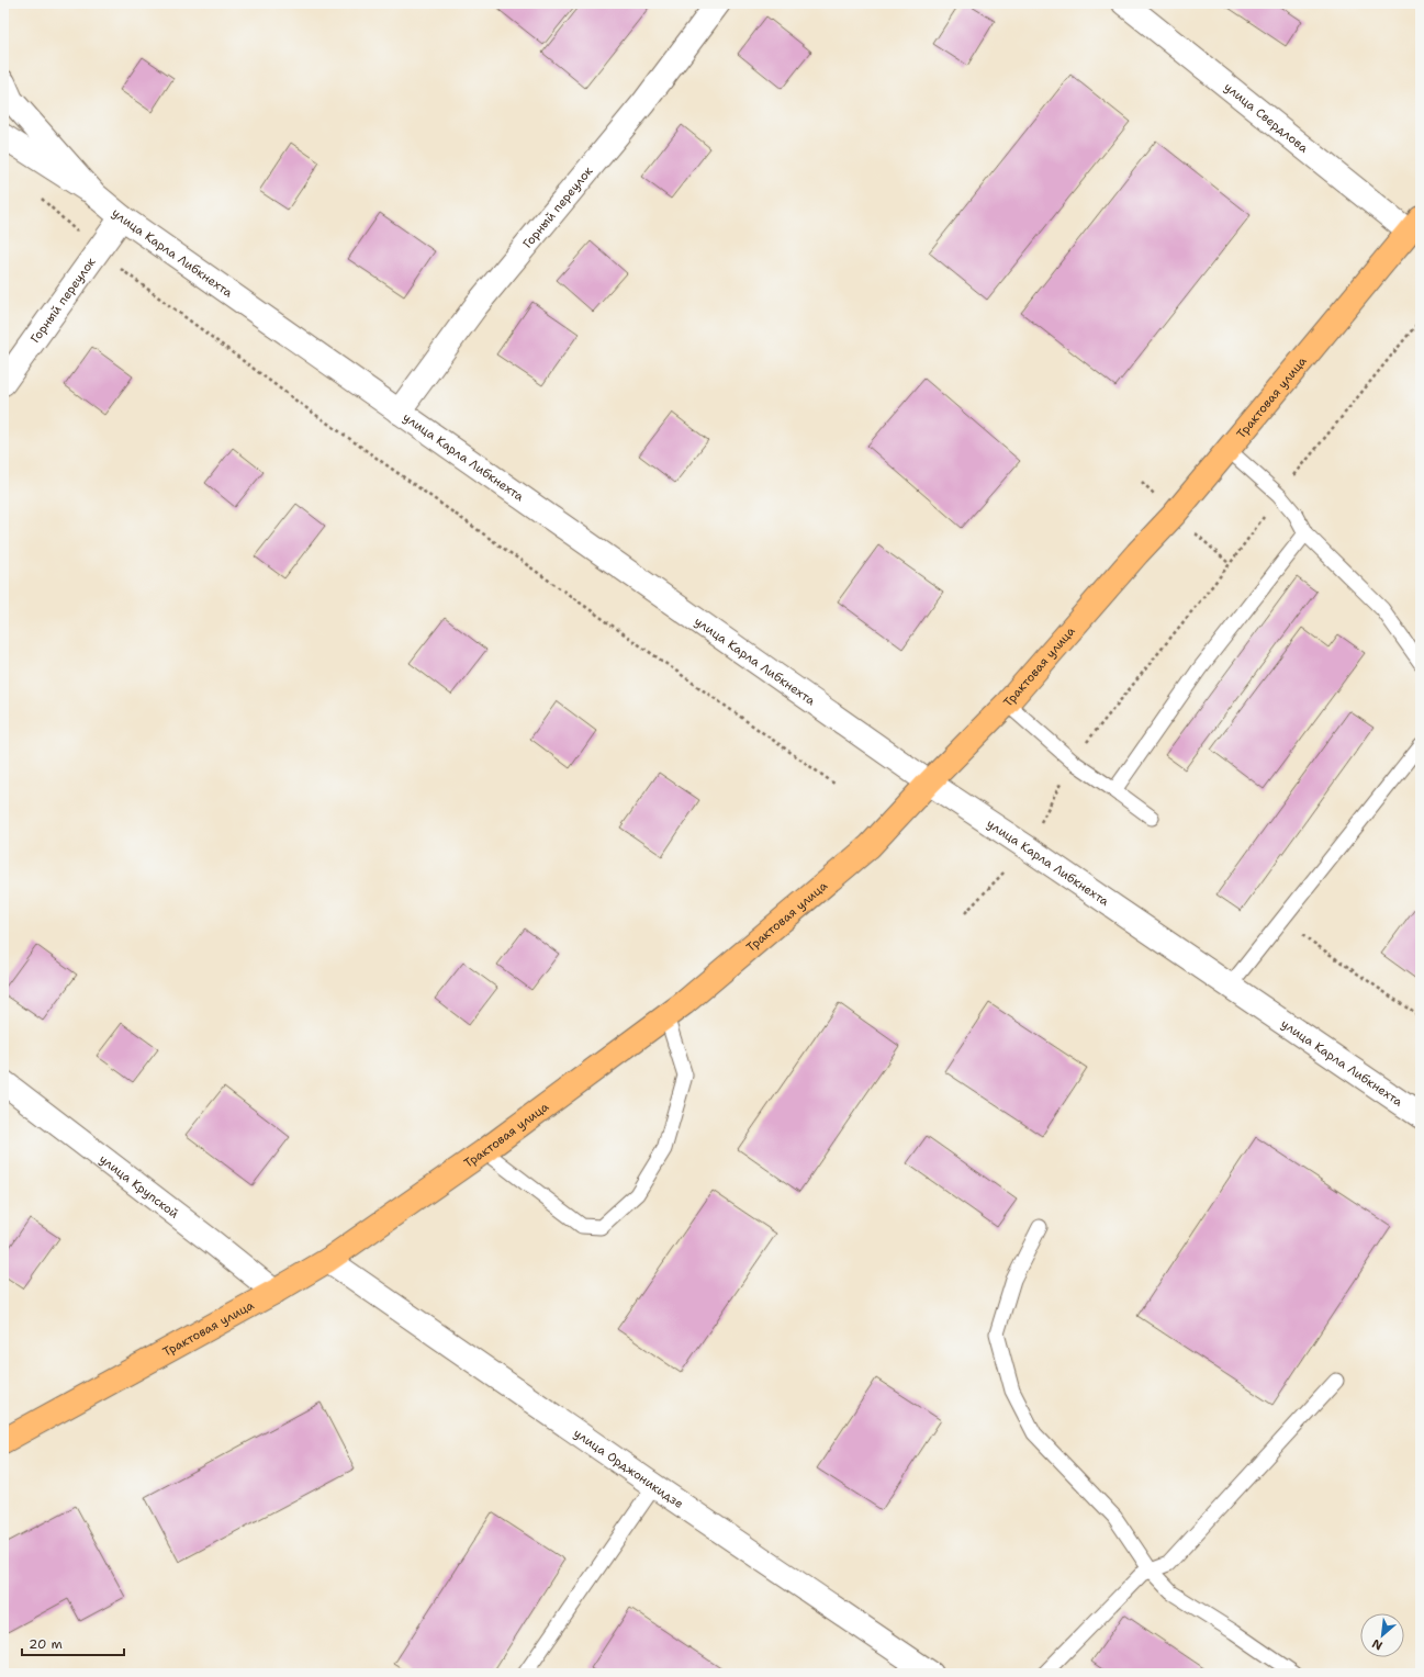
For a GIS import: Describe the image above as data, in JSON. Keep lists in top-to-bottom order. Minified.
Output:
{"streets":{"main road":["Трактовая улица"],"street":["улица Свердлова","Горный переулок","улица Карла Либкнехта","улица Крупской","улица Орджоникидзе"]},"crossings":[["улица Свердлова","Трактовая улица"],["Горный переулок","улица Карла Либкнехта"],["улица Карла Либкнехта","Трактовая улица"],["Трактовая улица","улица Крупской"],["Трактовая улица","улица Орджоникидзе"]],"scale_bar":"20 m","north":"bottom left"}
